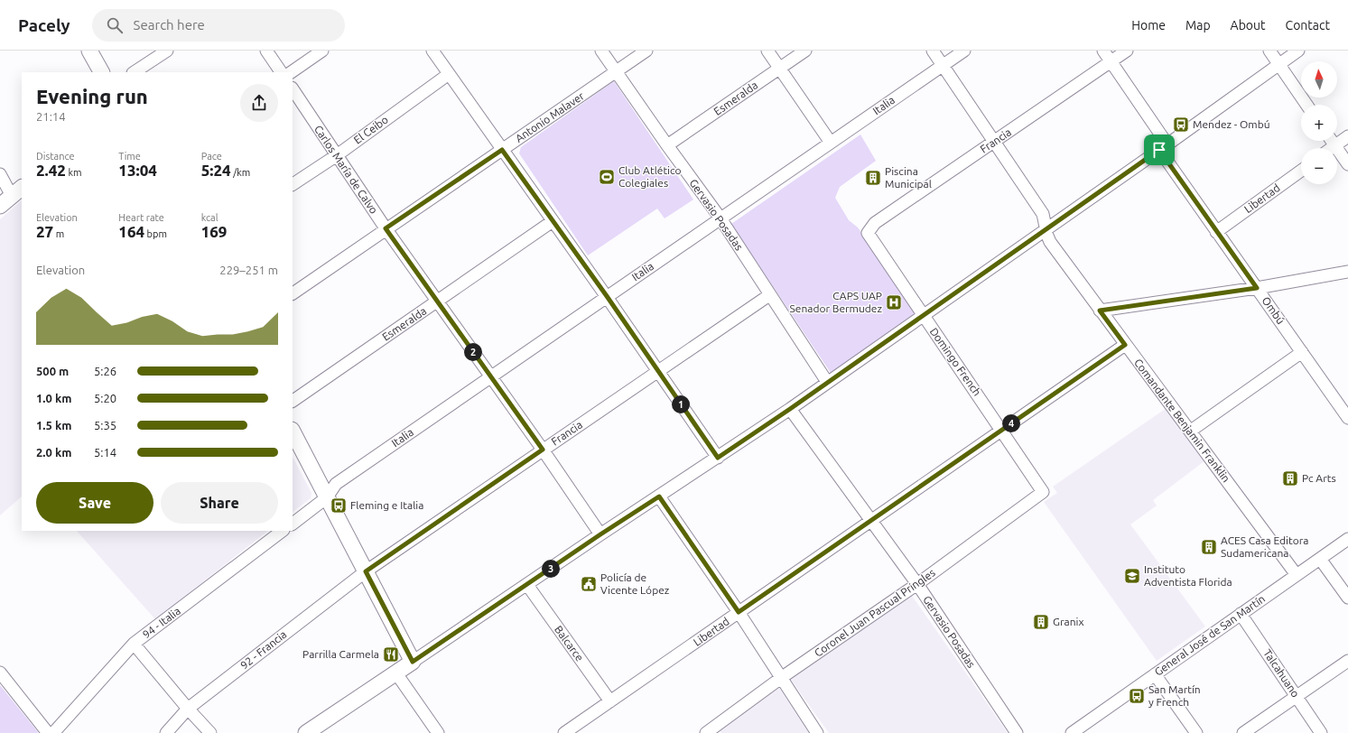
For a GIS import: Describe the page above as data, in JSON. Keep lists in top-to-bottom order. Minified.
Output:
{"streets":{"street":["Esmeralda","Italia","Antonio Malaver","El Ceibo","Francia","Carlos María de Calvo","Libertad","Gervasio Posadas","Ombú","Domingo French","Comandante Benjamin Franklin","Coronel Juan Pascual Pringles","94 - Italia","General José de San Martín","Balcarce","92 - Francia","Talcahuano"]},"crossings":[["Esmeralda","Carlos María de Calvo"],["Esmeralda","Gervasio Posadas"],["Italia","Carlos María de Calvo"],["Italia","Gervasio Posadas"],["Italia","Comandante Benjamin Franklin"],["Antonio Malaver","Carlos María de Calvo"],["Antonio Malaver","Gervasio Posadas"],["El Ceibo","Carlos María de Calvo"],["Francia","Carlos María de Calvo"],["Francia","Gervasio Posadas"],["Francia","Ombú"],["Francia","Domingo French"],["Francia","Comandante Benjamin Franklin"],["Francia","92 - Francia"],["Libertad","Gervasio Posadas"],["Libertad","Ombú"],["Libertad","Domingo French"],["Libertad","Comandante Benjamin Franklin"],["Libertad","Balcarce"],["Gervasio Posadas","Coronel Juan Pascual Pringles"],["Domingo French","Coronel Juan Pascual Pringles"],["Comandante Benjamin Franklin","General José de San Martín"],["General José de San Martín","Talcahuano"]],"places":{"bus stop":["Mendez - Ombú","Fleming e Italia","San Martín y French"],"sports":["Club Atlético Colegiales"],"building":["Piscina Municipal","Pc Arts","ACES Casa Editora Sudamericana","Granix"],"hospital":["CAPS UAP Senador Bermudez"],"school or university":["Instituto Adventista Florida"],"public building":["Policía de Vicente López"],"restaurant":["Parrilla Carmela"]},"north":"top","page":{"header":"Pacely","search":"Search here","nav":["Home","Map","About","Contact"],"map_buttons":["+","−"],"heading":["Evening run","21:14"],"stats":[["Distance","2.42 km"],["Time","13:04"],["Pace","5:24 /km"],["Elevation","27 m"],["Heart rate","164 bpm"],["kcal","169"]],"chart":["Elevation","229–251 m"],"pins":["2","1","4","3"],"list":[{"name":"500 m","note":"5:26"},{"name":"1.0 km","note":"5:20"},{"name":"1.5 km","note":"5:35"},{"name":"2.0 km","note":"5:14"}],"buttons":["Save","Share"]}}
